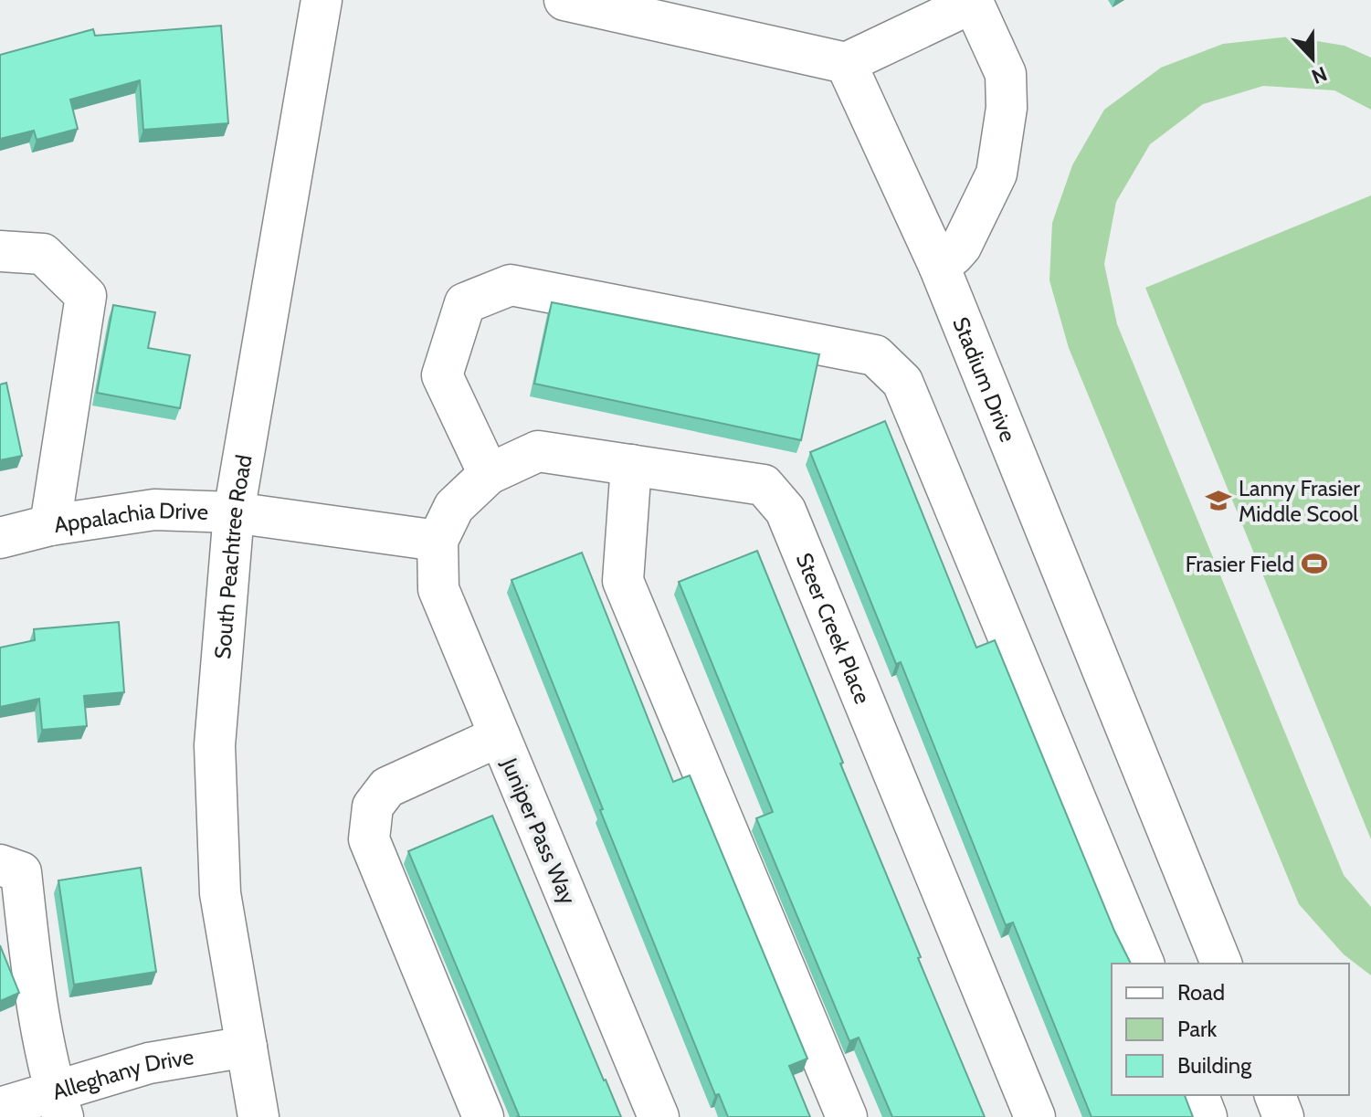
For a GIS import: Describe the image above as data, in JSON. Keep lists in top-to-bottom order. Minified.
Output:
{"streets":{"street":["Stadium Drive","Appalachia Drive","South Peachtree Road","Steer Creek Place","Juniper Pass Way","Alleghany Drive"]},"crossings":[["Appalachia Drive","South Peachtree Road"],["Appalachia Drive","Steer Creek Place"],["Appalachia Drive","Juniper Pass Way"],["South Peachtree Road","Alleghany Drive"],["Steer Creek Place","Juniper Pass Way"]],"places":{"school or university":["Lanny Frasier Middle Scool"],"sports":["Frasier Field"]},"legend":["Road","Park","Building"],"north":"bottom"}
